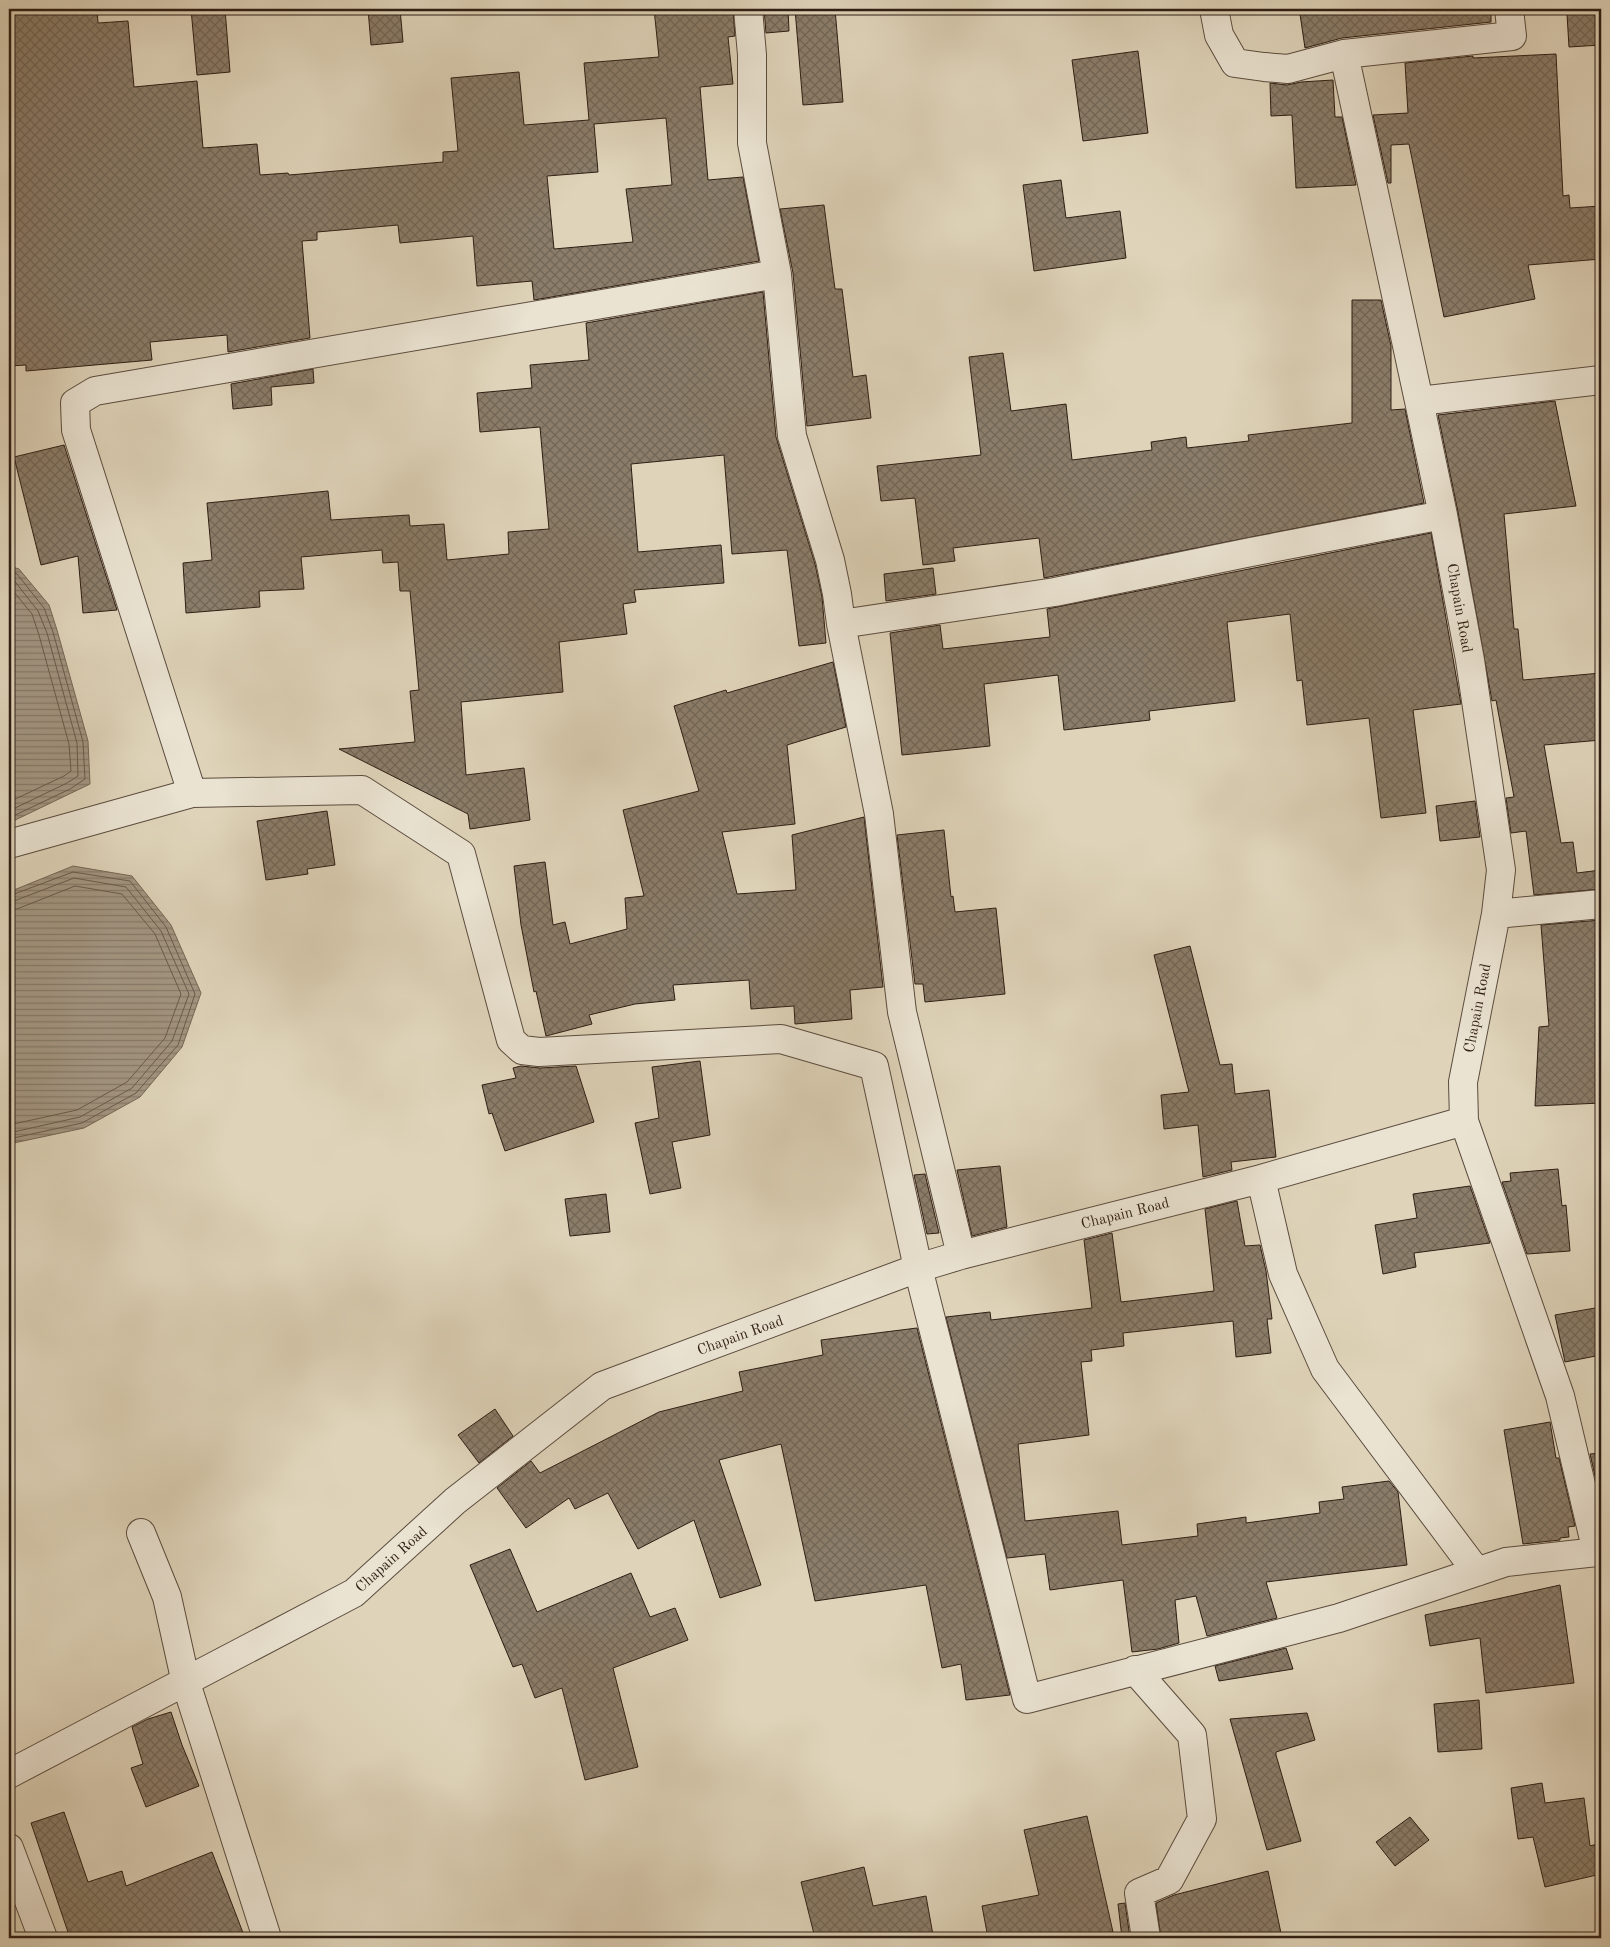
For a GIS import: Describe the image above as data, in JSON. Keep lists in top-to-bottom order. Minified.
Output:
{"streets":{"street":["Chapain Road"]}}
